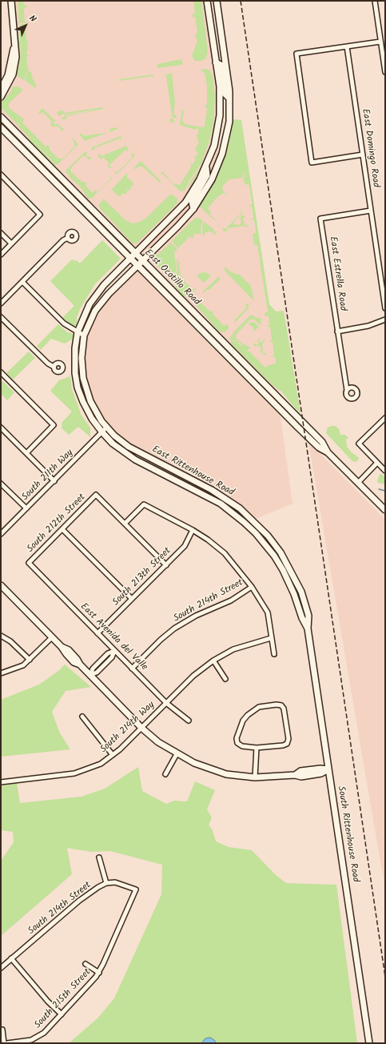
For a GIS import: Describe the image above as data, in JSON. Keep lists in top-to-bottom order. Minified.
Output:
{"streets":{"main road":["East Ocotillo Road","East Rittenhouse Road","South Rittenhouse Road"],"street":["East Domingo Road","East Estrella Road","South 211th Way","South 212th Street","South 213th Street","South 214th Street","East Avenida del Valle","South 214th Way","South 215th Street"]},"crossings":[["East Domingo Road","East Estrella Road"],["East Ocotillo Road","East Rittenhouse Road"],["East Rittenhouse Road","South 211th Way"],["East Rittenhouse Road","South Rittenhouse Road"],["South 212th Street","East Avenida del Valle"],["South 213th Street","East Avenida del Valle"],["South 214th Street","East Avenida del Valle"],["South 214th Street","South 215th Street"],["East Avenida del Valle","South 214th Way"]],"north":"top right"}
